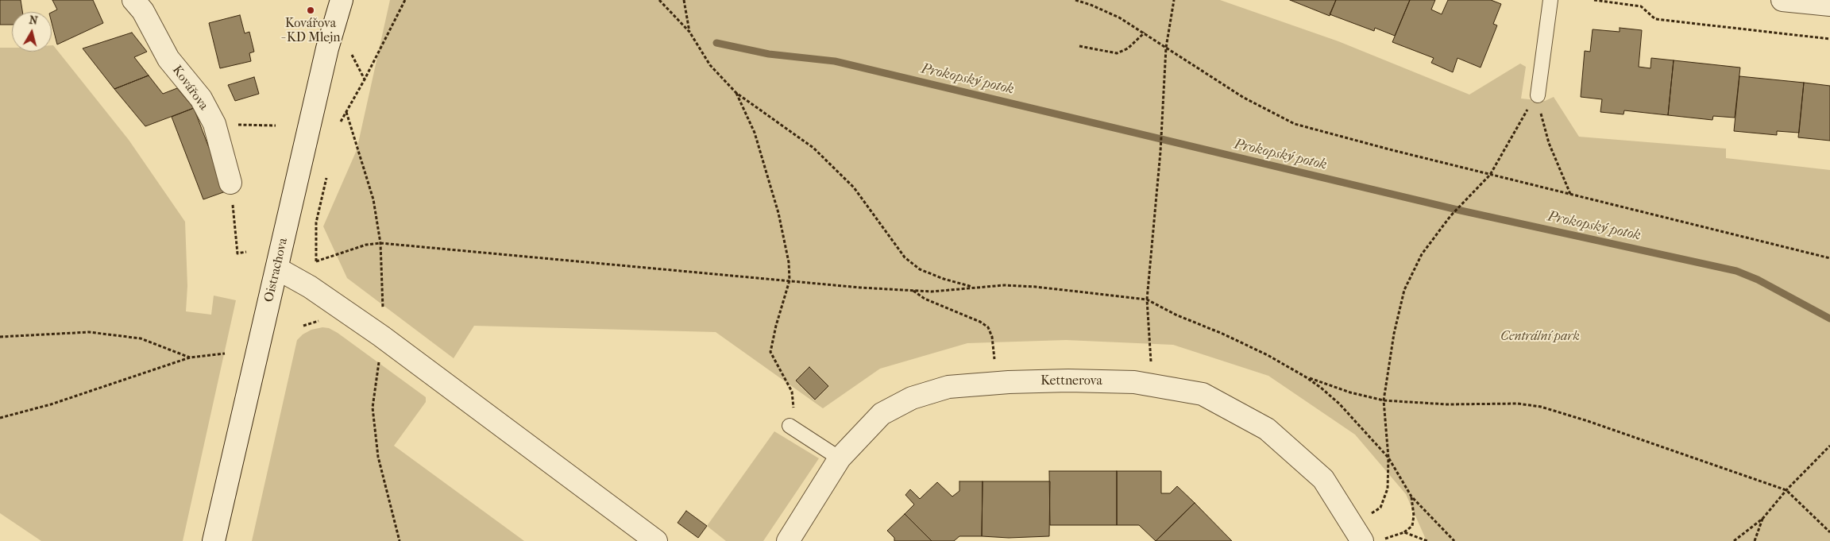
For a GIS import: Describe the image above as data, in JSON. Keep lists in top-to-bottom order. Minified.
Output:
{"streets":{"street":["Kovářova","Oistrachova","Kettnerova"]},"water":["Prokopský potok"],"parks":["Centrální park"],"places":["Kovářova - KD Mlejn"],"north":"top"}
